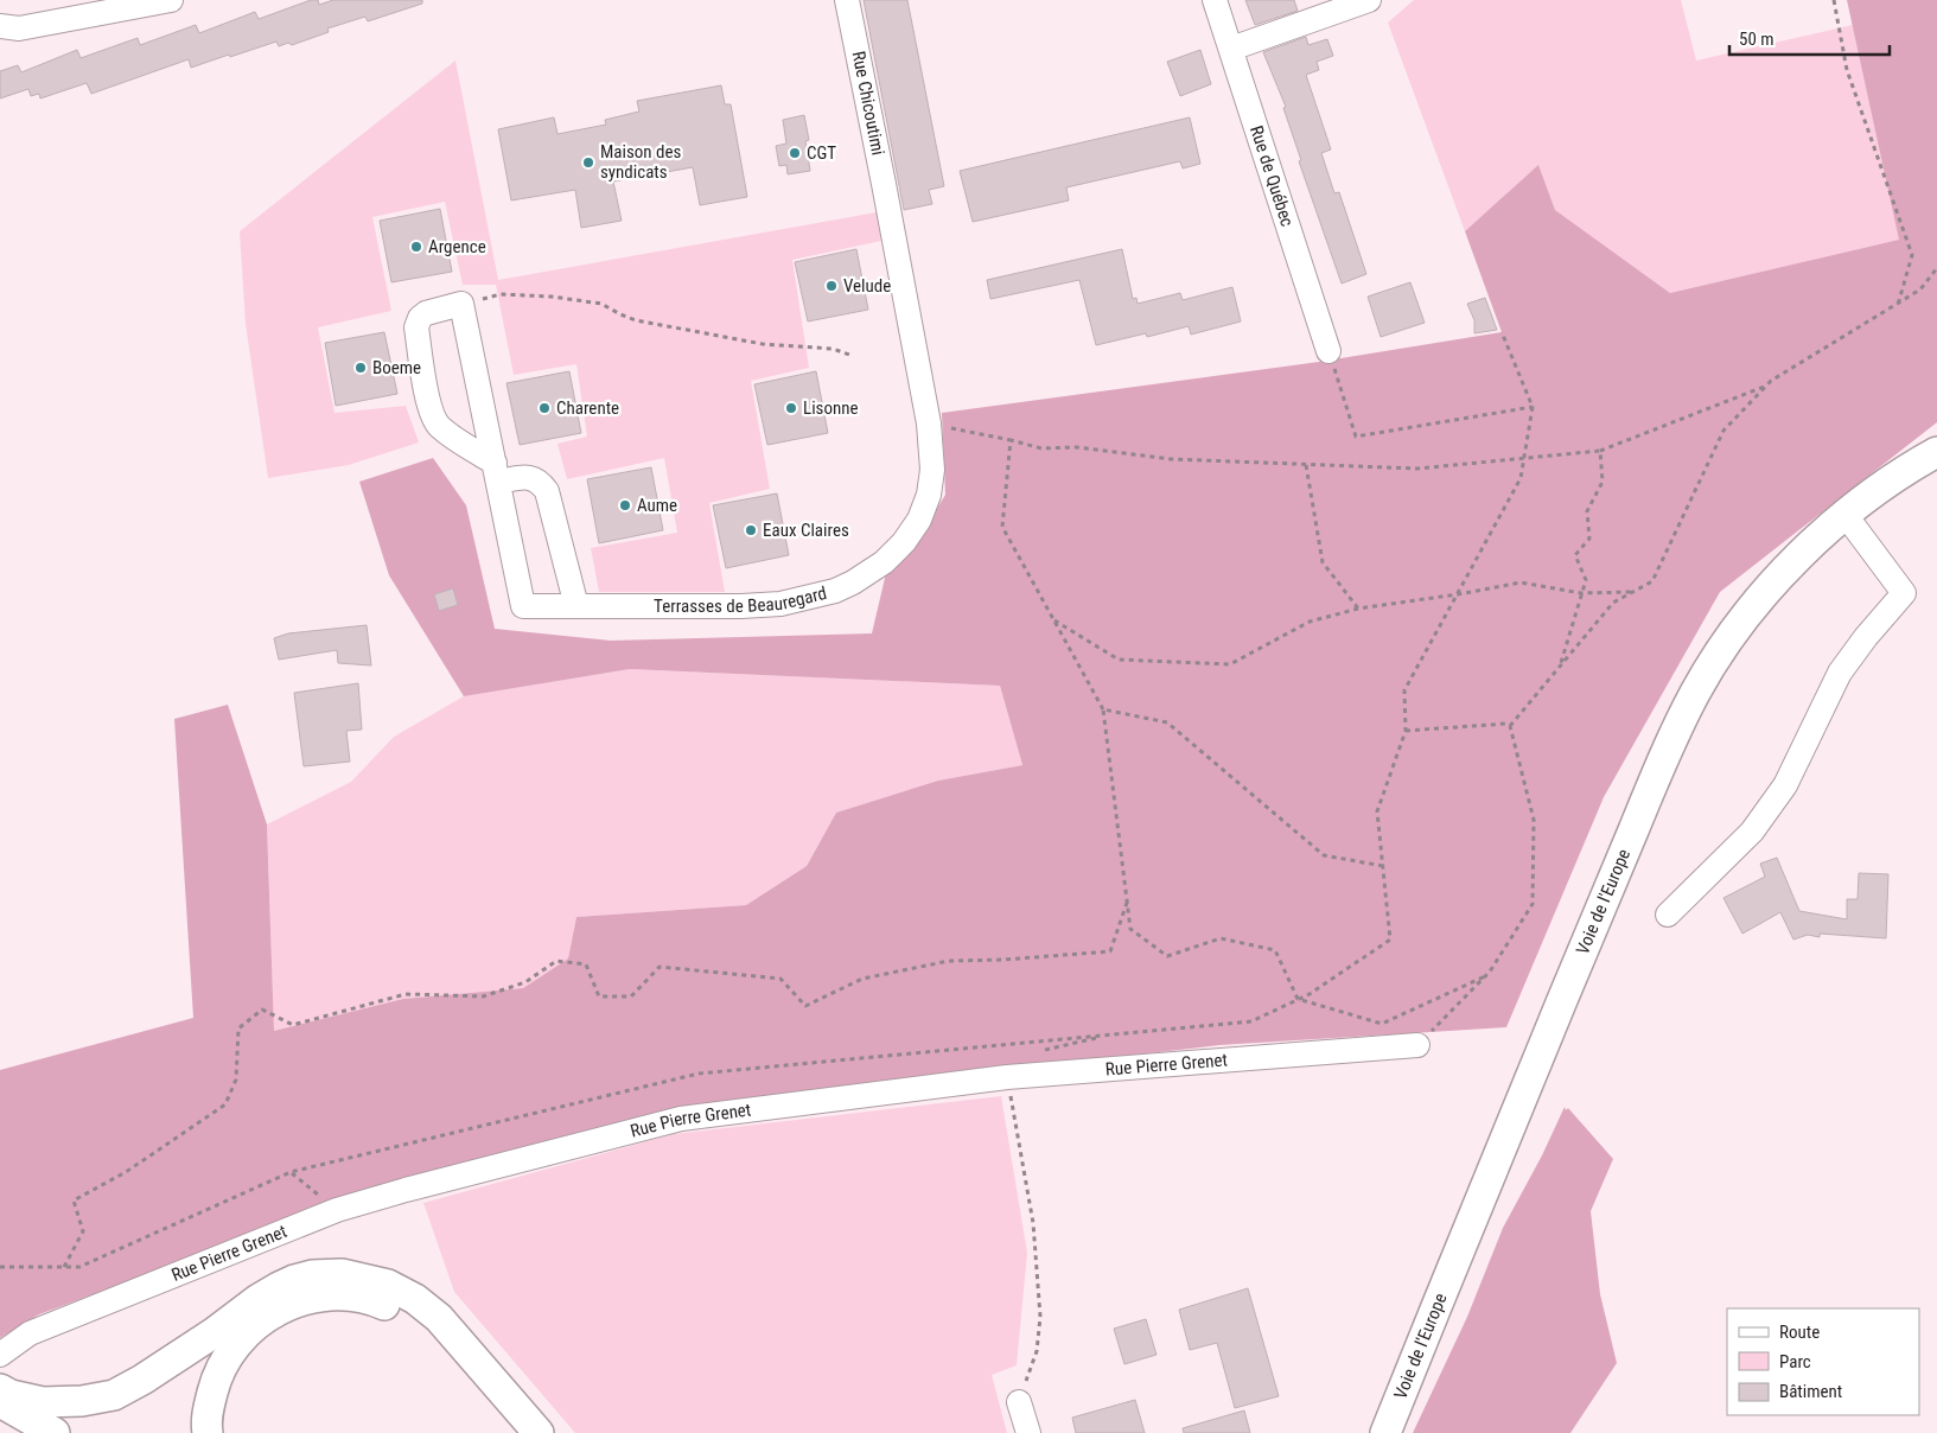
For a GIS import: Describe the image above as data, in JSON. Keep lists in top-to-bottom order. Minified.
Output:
{"streets":{"main road":["Voie de l'Europe"],"street":["Rue Chicoutimi","Rue de Québec","Terrasses de Beauregard","Rue Pierre Grenet"]},"crossings":[["Rue Chicoutimi","Terrasses de Beauregard"]],"places":["CGT","Maison des syndicats","Argence","Velude","Boeme","Charente","Lisonne","Aume","Eaux Claires"],"legend":["Route","Parc","Bâtiment"],"scale_bar":"50 m"}
